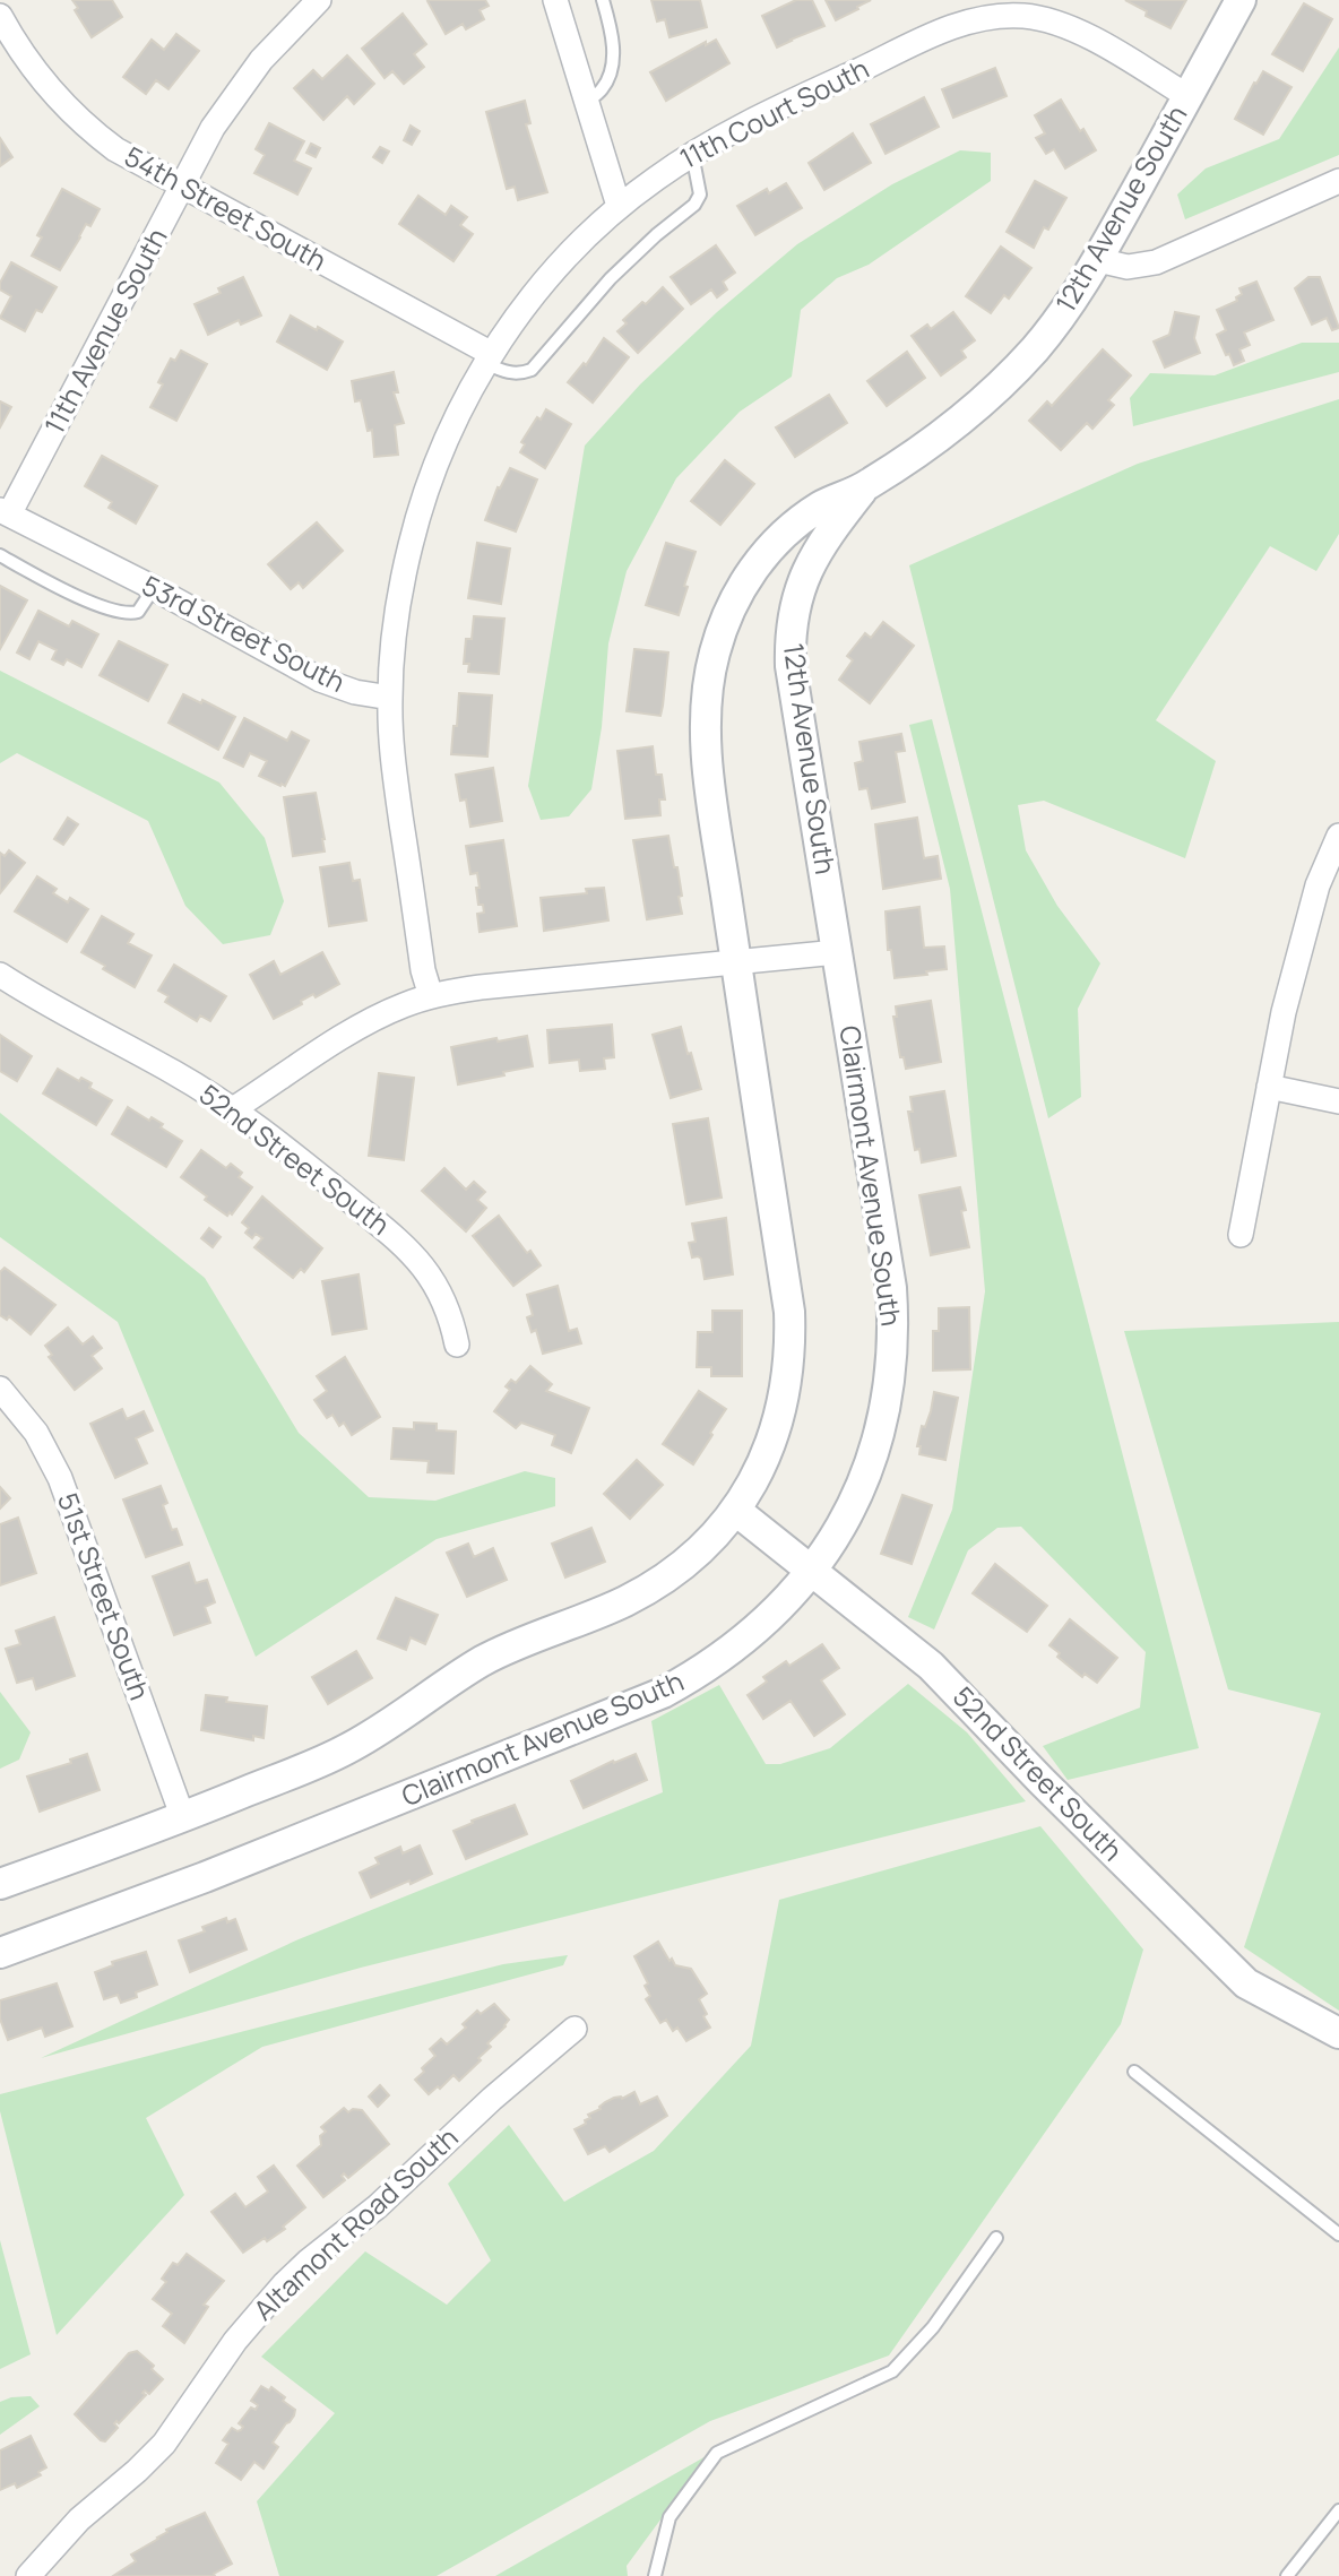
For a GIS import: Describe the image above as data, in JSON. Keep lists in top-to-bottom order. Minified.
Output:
{"streets":{"street":["11th Court South","54th Street South","12th Avenue South","11th Avenue South","53rd Street South","52nd Street South","Clairmont Avenue South","51st Street South","Altamont Road South"]},"crossings":[["11th Court South","54th Street South"],["11th Court South","12th Avenue South"],["11th Court South","53rd Street South"],["54th Street South","11th Avenue South"],["12th Avenue South","Clairmont Avenue South"],["11th Avenue South","53rd Street South"],["52nd Street South","Clairmont Avenue South"]]}
